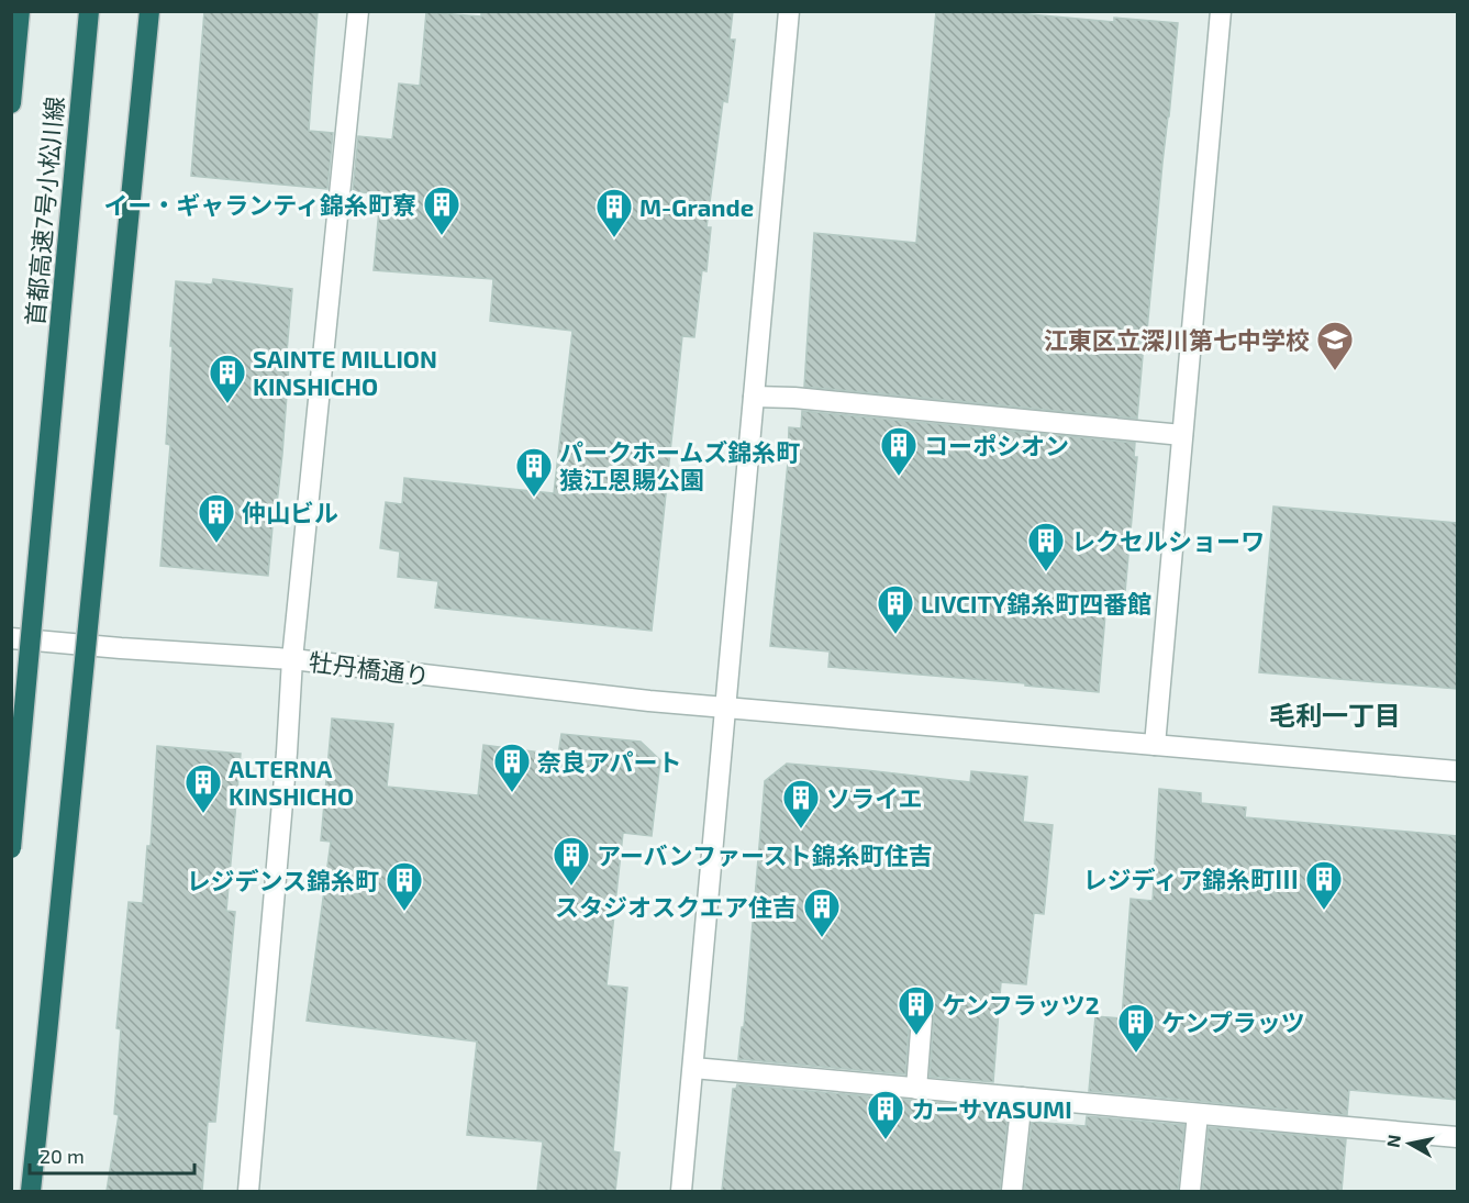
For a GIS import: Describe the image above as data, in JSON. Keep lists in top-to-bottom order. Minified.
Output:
{"streets":{"highway":["首都高速7号小松川線"],"street":["牡丹橋通り"]},"districts":["毛利一丁目"],"places":{"building":["イー・ギャランティ錦糸町寮","M-Grande","SAINTE MILLION KINSHICHO","コーポシオン","パークホームズ錦糸町 猿江恩賜公園","仲山ビル","レクセルショーワ","LIVCITY錦糸町四番館","奈良アパート","ALTERNA KINSHICHO","ソライエ","アーバンファースト錦糸町住吉","レジディア錦糸町Ⅲ","レジデンス錦糸町","スタジオスクエア住吉","ケンフラッツ2","ケンプラッツ","カーサYASUMI"],"school or university":["江東区立深川第七中学校"]},"scale_bar":"20 m","north":"left"}
